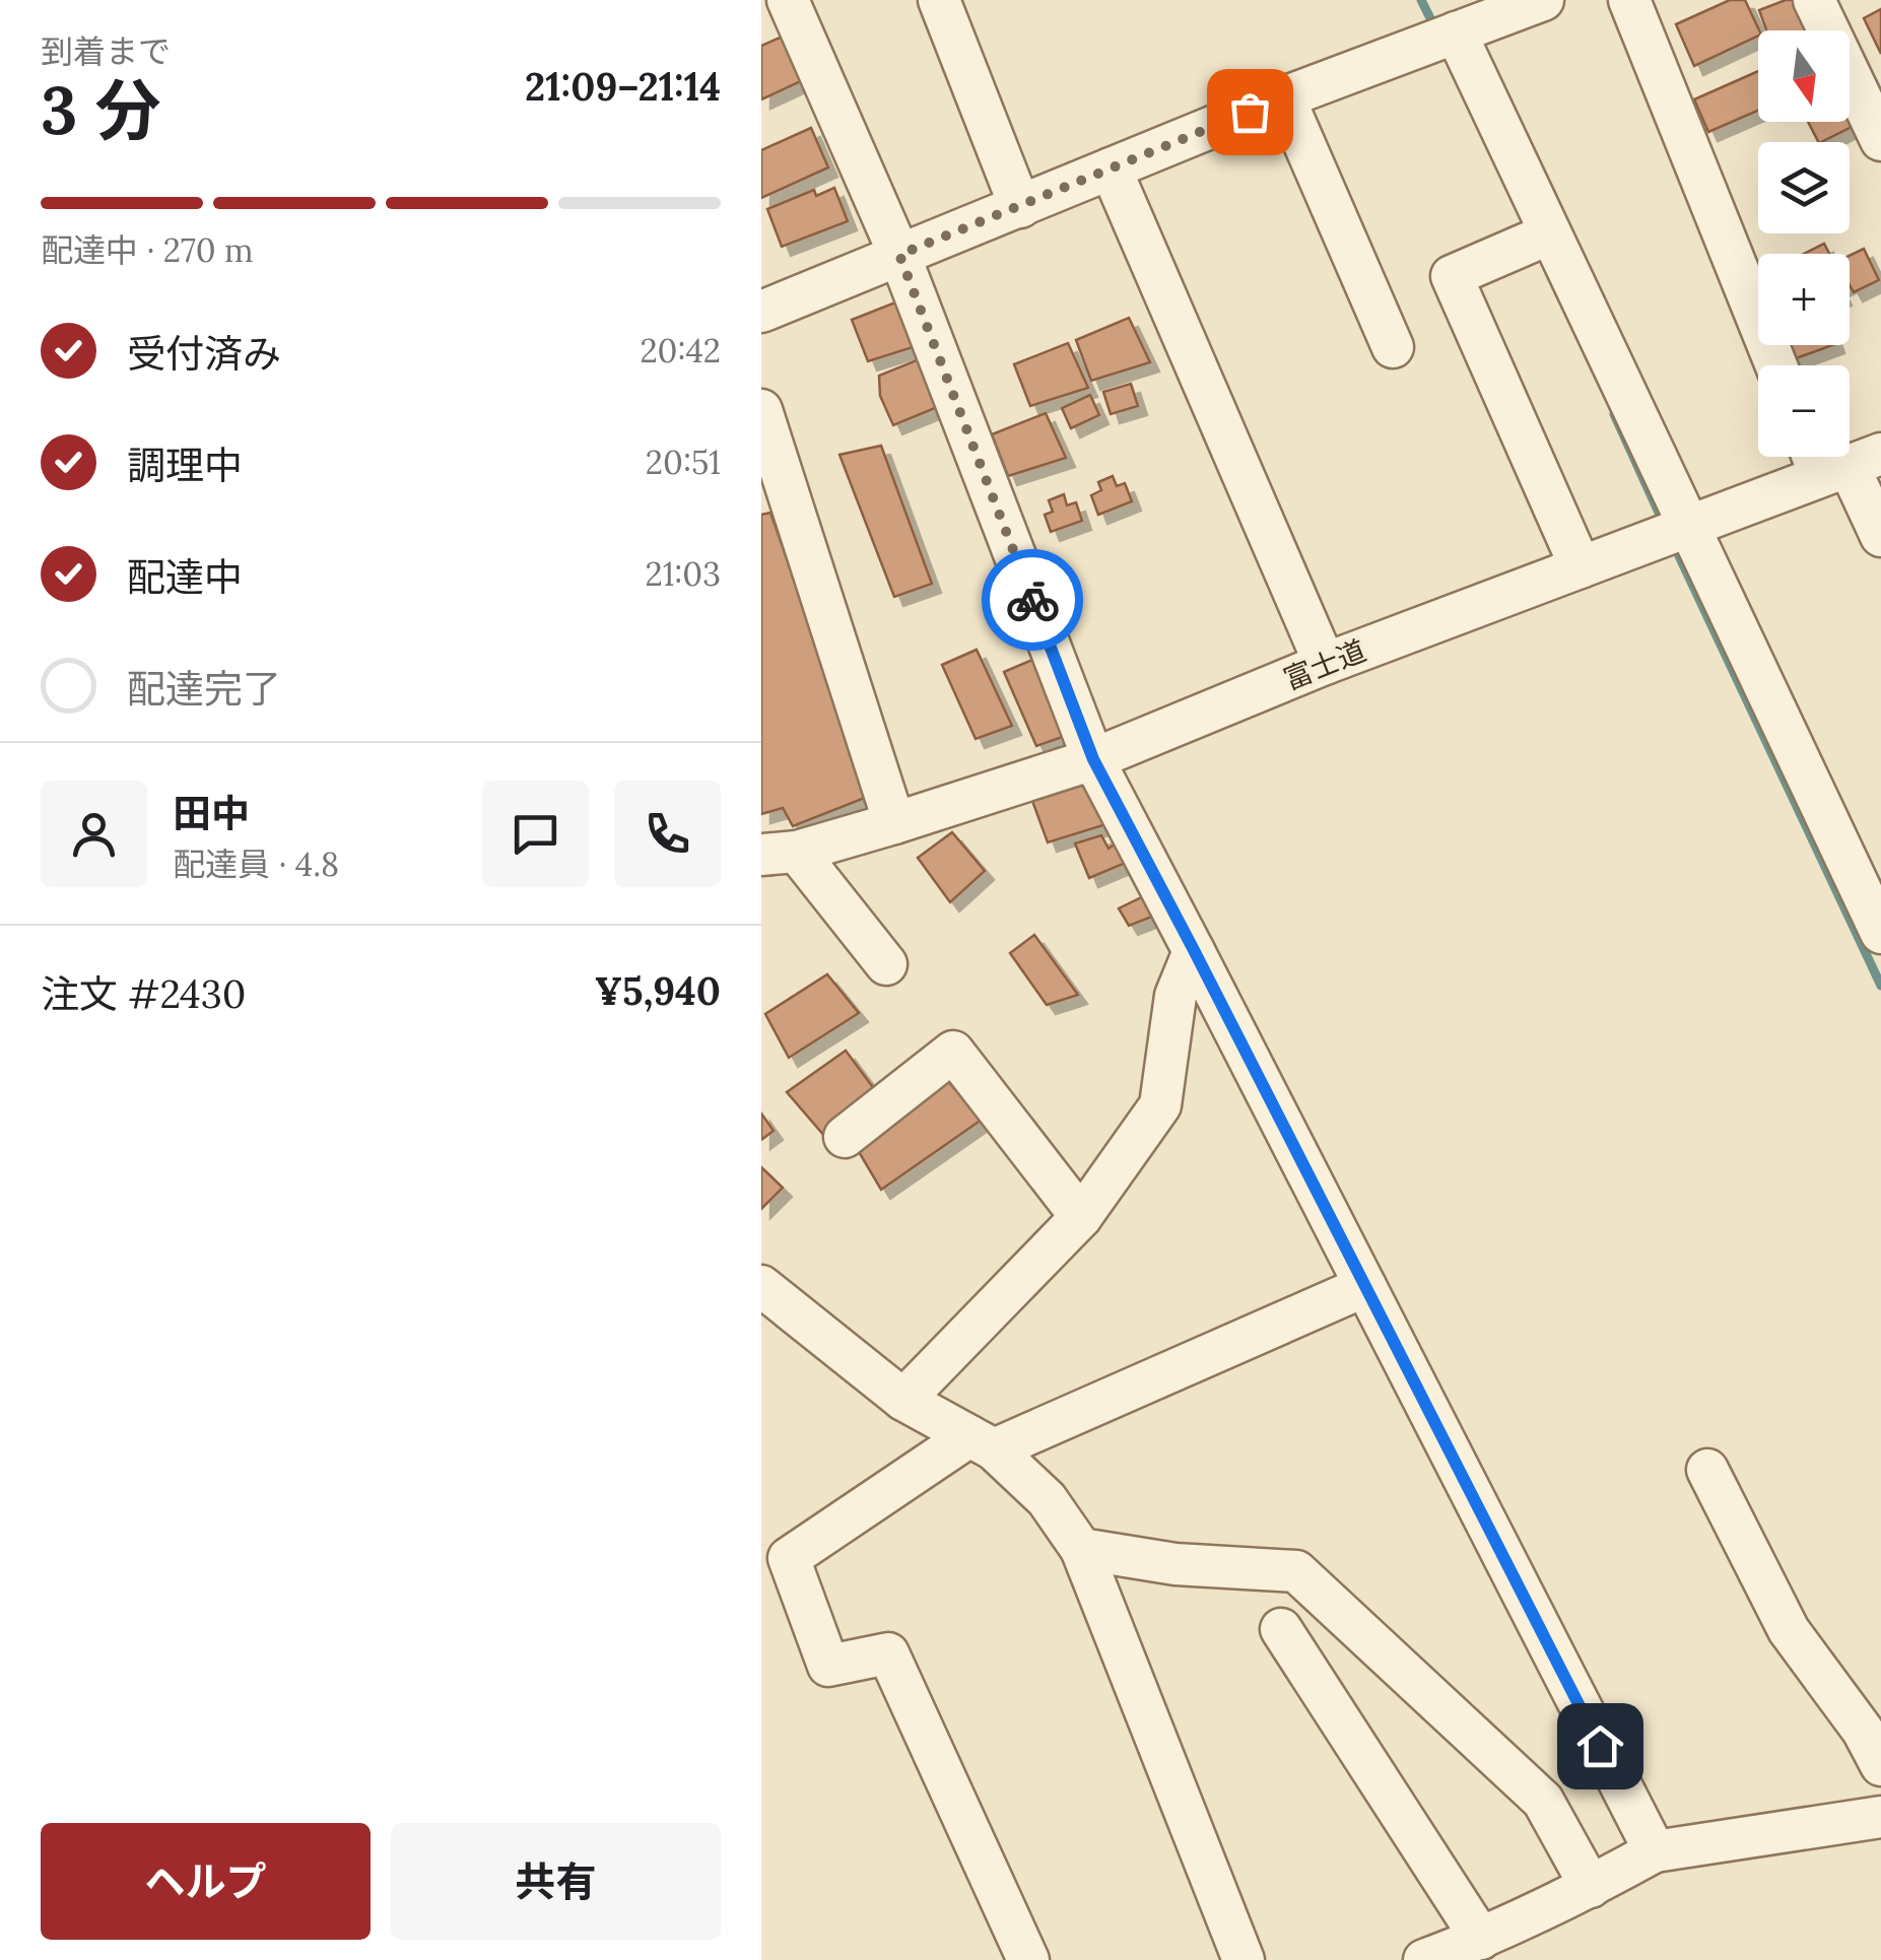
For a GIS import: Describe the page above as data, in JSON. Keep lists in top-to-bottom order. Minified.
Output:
{"streets":{"street":["富士道"]},"north":"bottom","page":{"heading":["3 分","到着まで","21:09–21:14"],"panel":["田中","配達員 · 4.8","注文 #2430","¥5,940"],"map_buttons":["+","−"],"bar":"配達中 · 270 m","list":[["受付済み","20:42"],["調理中","20:51"],["配達中","21:03"],"配達完了"],"buttons":["ヘルプ","共有"]}}
